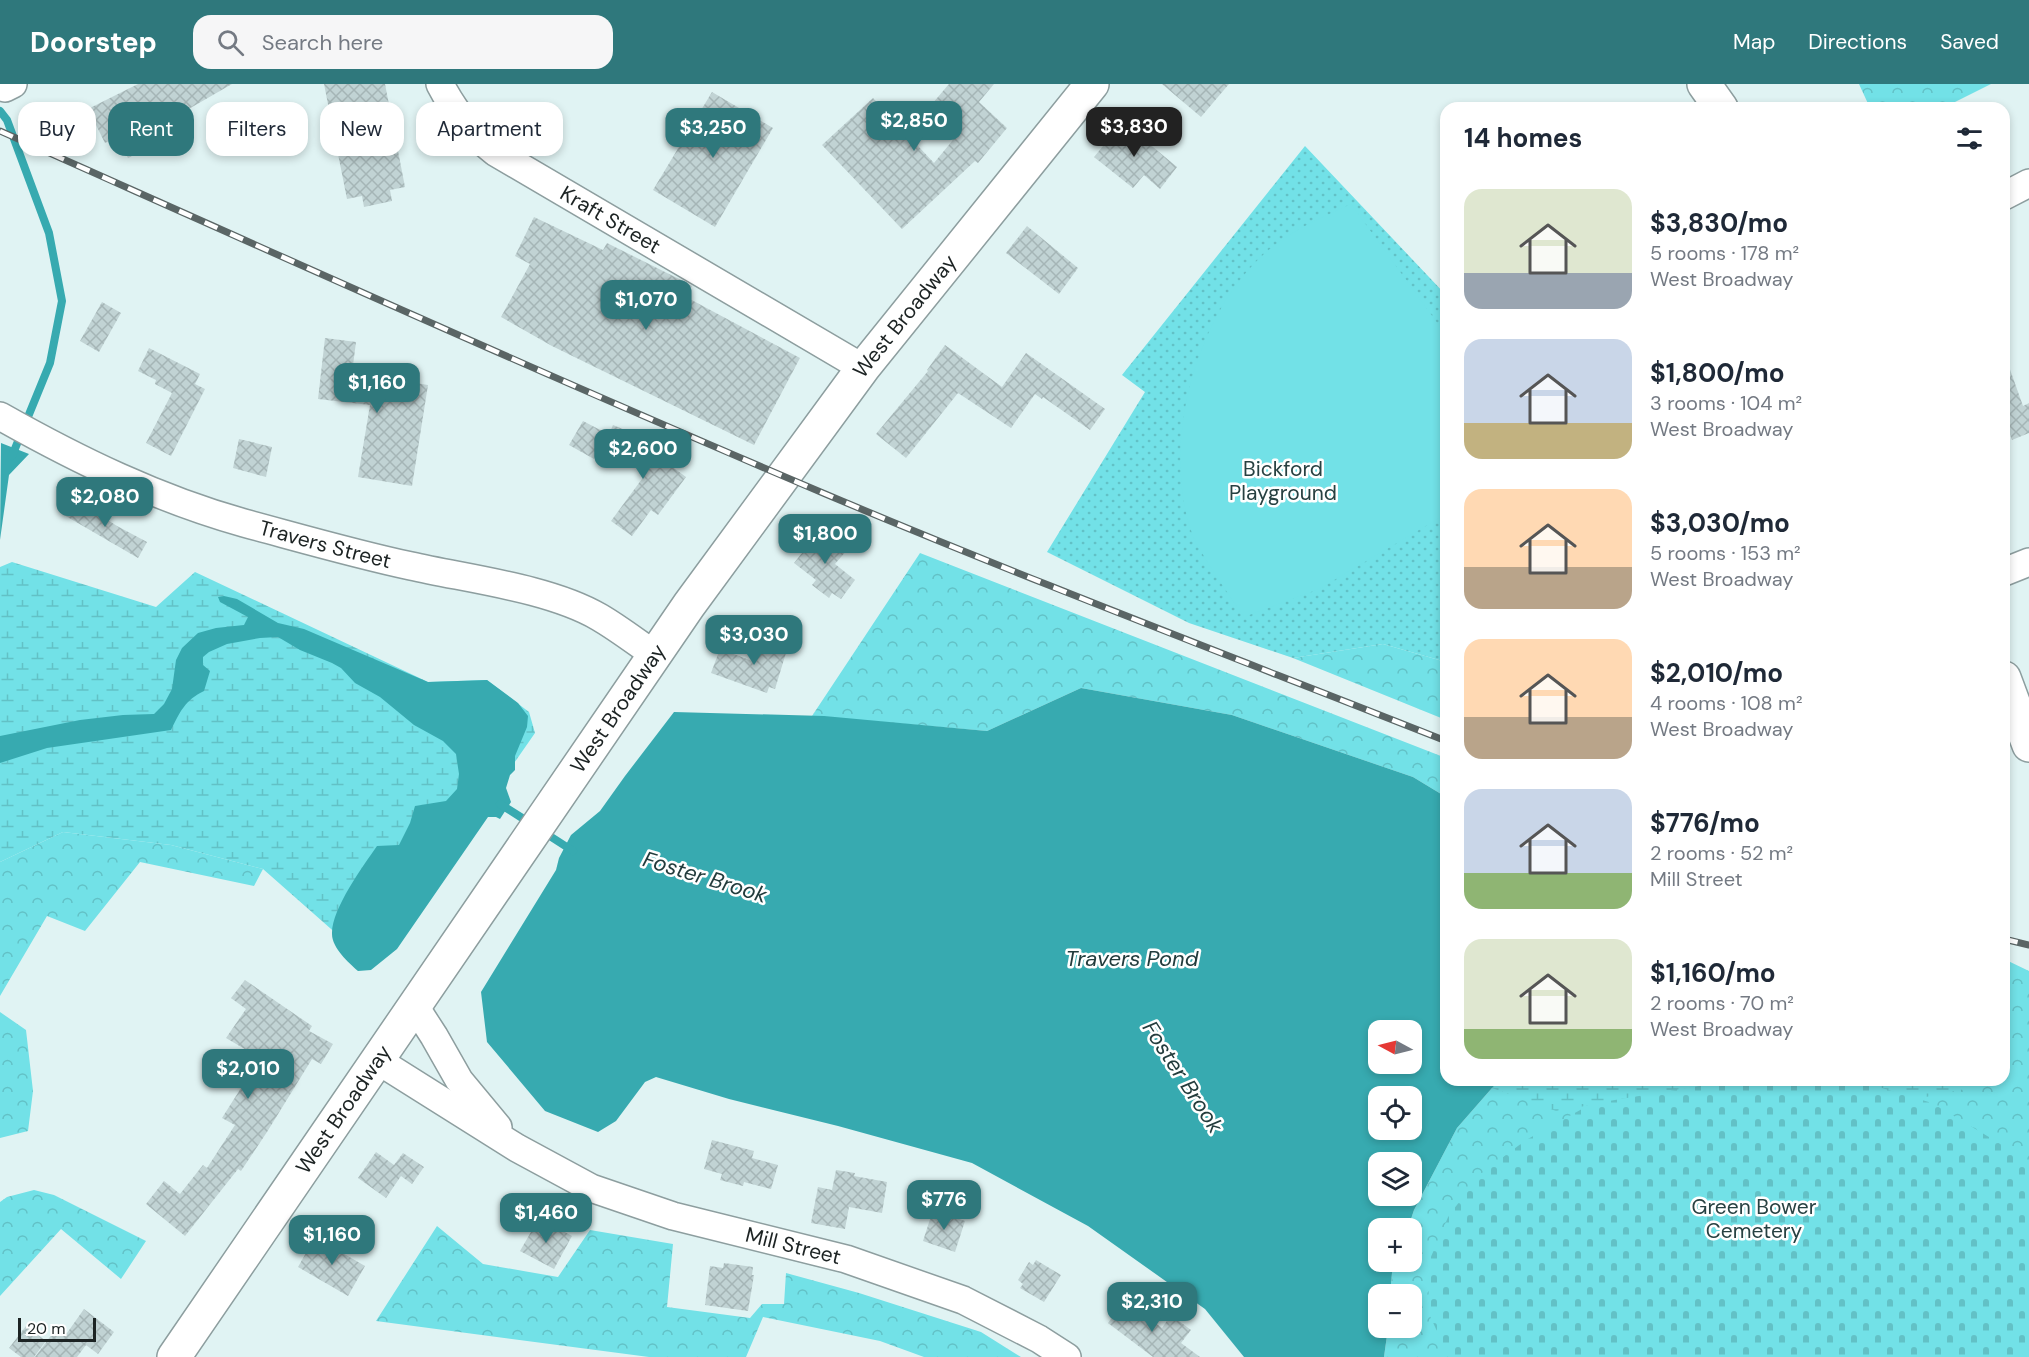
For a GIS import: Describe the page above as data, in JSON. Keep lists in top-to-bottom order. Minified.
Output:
{"streets":{"main road":["West Broadway"],"street":["Kraft Street","Travers Street","Mill Street"]},"crossings":[["Kraft Street","West Broadway"],["West Broadway","Travers Street"],["West Broadway","Mill Street"]],"water":["Foster Brook","Travers Pond"],"parks":["Bickford Playground","Green Bower Cemetery"],"scale_bar":"20 m","north":"left","page":{"header":"Doorstep","search":"Search here","nav":["Map","Directions","Saved"],"price":["$2,850","$3,830","$3,250","$1,070","$1,160","$2,600","$2,080","$1,800","$3,030","$2,010","$776","$1,460","$1,160","$2,310"],"chip":["Buy","Rent","Filters","New","Apartment"],"heading":"14 homes","list":[{"name":"$3,830/mo","note":"5 rooms · 178 m² · West Broadway"},{"name":"$1,800/mo","note":"3 rooms · 104 m² · West Broadway"},{"name":"$3,030/mo","note":"5 rooms · 153 m² · West Broadway"},{"name":"$2,010/mo","note":"4 rooms · 108 m² · West Broadway"},{"name":"$776/mo","note":"2 rooms · 52 m² · Mill Street"},{"name":"$1,160/mo","note":"2 rooms · 70 m² · West Broadway"}],"map_buttons":["+","−"],"scale":"20 m"}}
